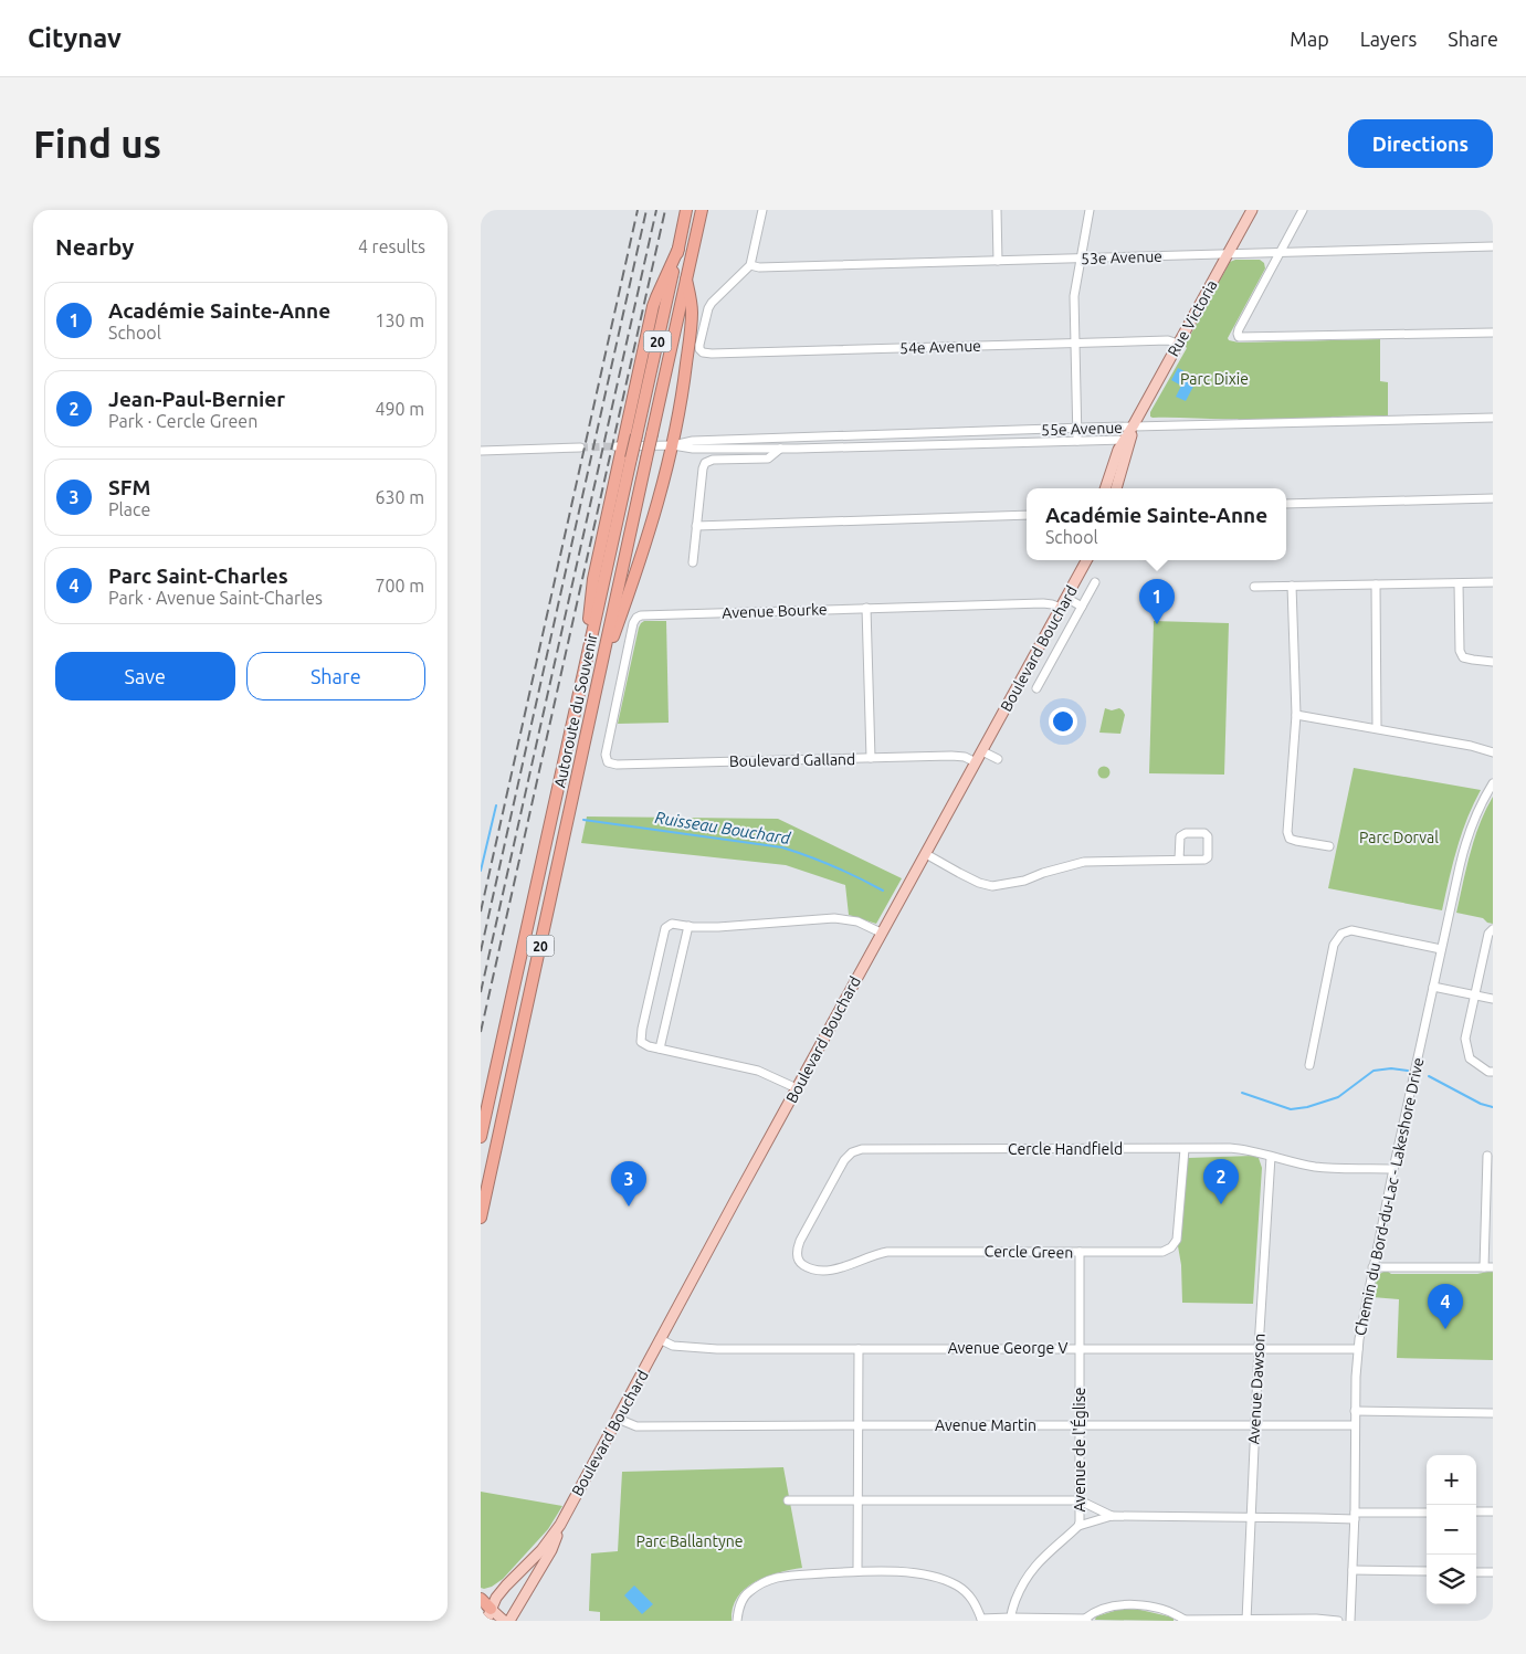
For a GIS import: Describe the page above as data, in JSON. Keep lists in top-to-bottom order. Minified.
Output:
{"streets":{"highway":["20","Autoroute du Souvenir"],"main road":["Rue Victoria","Boulevard Bouchard"],"street":["53e Avenue","54e Avenue","55e Avenue","Avenue Bourke","Boulevard Galland","Cercle Handfield","Chemin du Bord-du-Lac - Lakeshore Drive","Cercle Green","Avenue George V","Avenue Dawson","Avenue Martin","Avenue de l'Église"]},"crossings":[["53e Avenue","Rue Victoria"],["53e Avenue","54e Avenue"],["Rue Victoria","54e Avenue"],["Rue Victoria","55e Avenue"],["Avenue Bourke","Boulevard Bouchard"],["Avenue Bourke","Boulevard Galland"],["Boulevard Bouchard","Boulevard Galland"],["Boulevard Bouchard","Avenue George V"],["Boulevard Bouchard","Avenue Martin"],["Cercle Handfield","Chemin du Bord-du-Lac - Lakeshore Drive"],["Cercle Handfield","Cercle Green"],["Cercle Handfield","Avenue Dawson"],["Chemin du Bord-du-Lac - Lakeshore Drive","Avenue George V"],["Chemin du Bord-du-Lac - Lakeshore Drive","Avenue Martin"],["Cercle Green","Avenue de l'Église"],["Avenue George V","Avenue Dawson"],["Avenue George V","Avenue de l'Église"],["Avenue Dawson","Avenue Martin"],["Avenue Martin","Avenue de l'Église"]],"water":["Ruisseau Bouchard"],"parks":["Parc Dixie","Parc Dorval","Parc Ballantyne"],"page":{"header":"Citynav","nav":["Map","Layers","Share"],"buttons":["Directions",["Save","Share"]],"title":"Find us","heading":["Nearby","4 results"],"list":[{"mark":"1","name":"Académie Sainte-Anne","note":"School","value":"130 m"},{"mark":"2","name":"Jean-Paul-Bernier","note":"Park · Cercle Green","value":"490 m"},{"mark":"3","name":"SFM","note":"Place","value":"630 m"},{"mark":"4","name":"Parc Saint-Charles","note":"Park · Avenue Saint-Charles","value":"700 m"}],"popup":["Académie Sainte-Anne","School"],"pins":["1","2","3","4"],"map_buttons":["+","−"]}}
